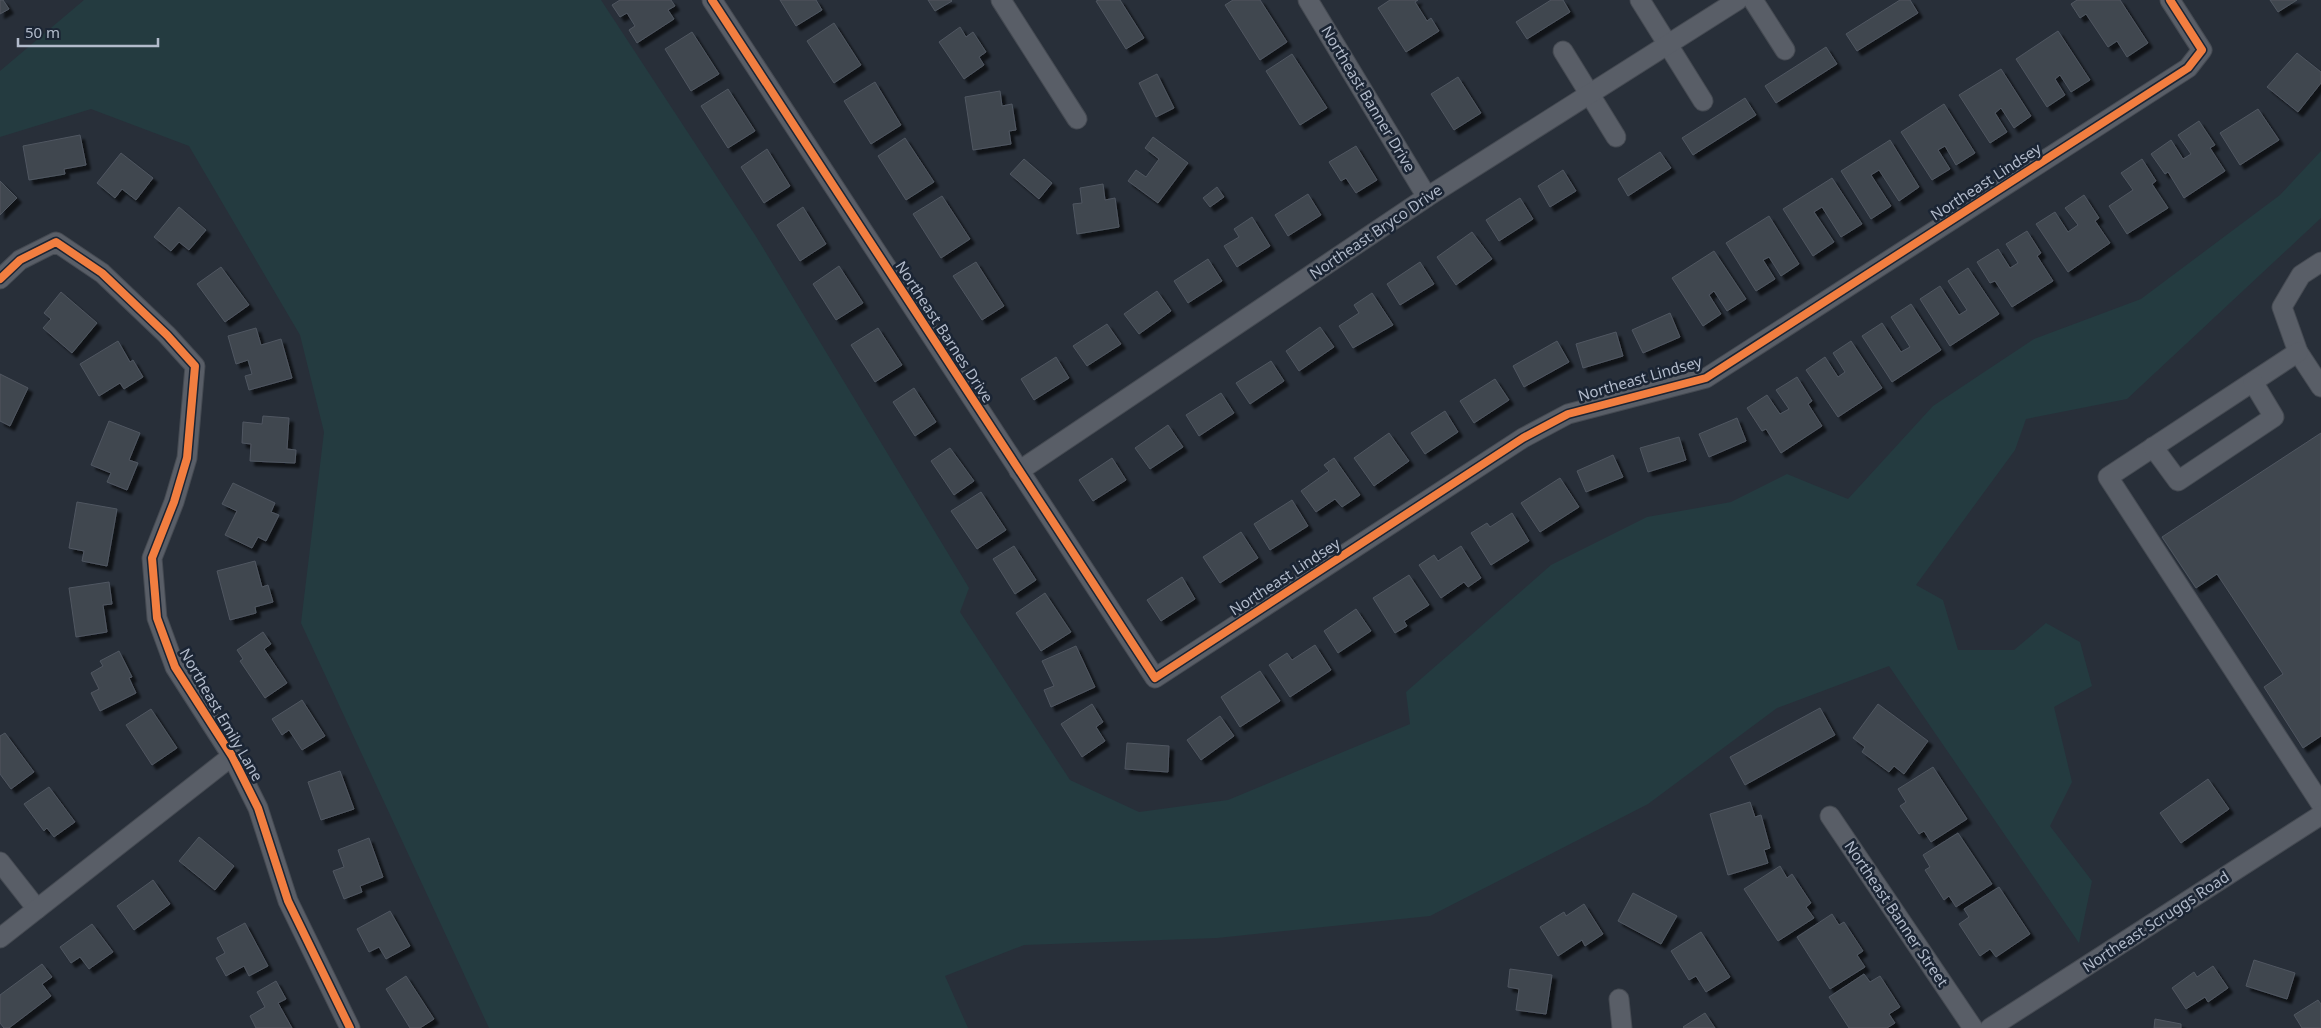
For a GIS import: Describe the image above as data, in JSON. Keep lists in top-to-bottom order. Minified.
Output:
{"streets":{"street":["Northeast Banner Drive","Northeast Lindsey","Northeast Bryco Drive","Northeast Barnes Drive","Northeast Emily Lane","Northeast Banner Street","Northeast Scruggs Road"]},"crossings":[["Northeast Banner Drive","Northeast Bryco Drive"],["Northeast Lindsey","Northeast Barnes Drive"],["Northeast Bryco Drive","Northeast Barnes Drive"]],"scale_bar":"50 m"}
